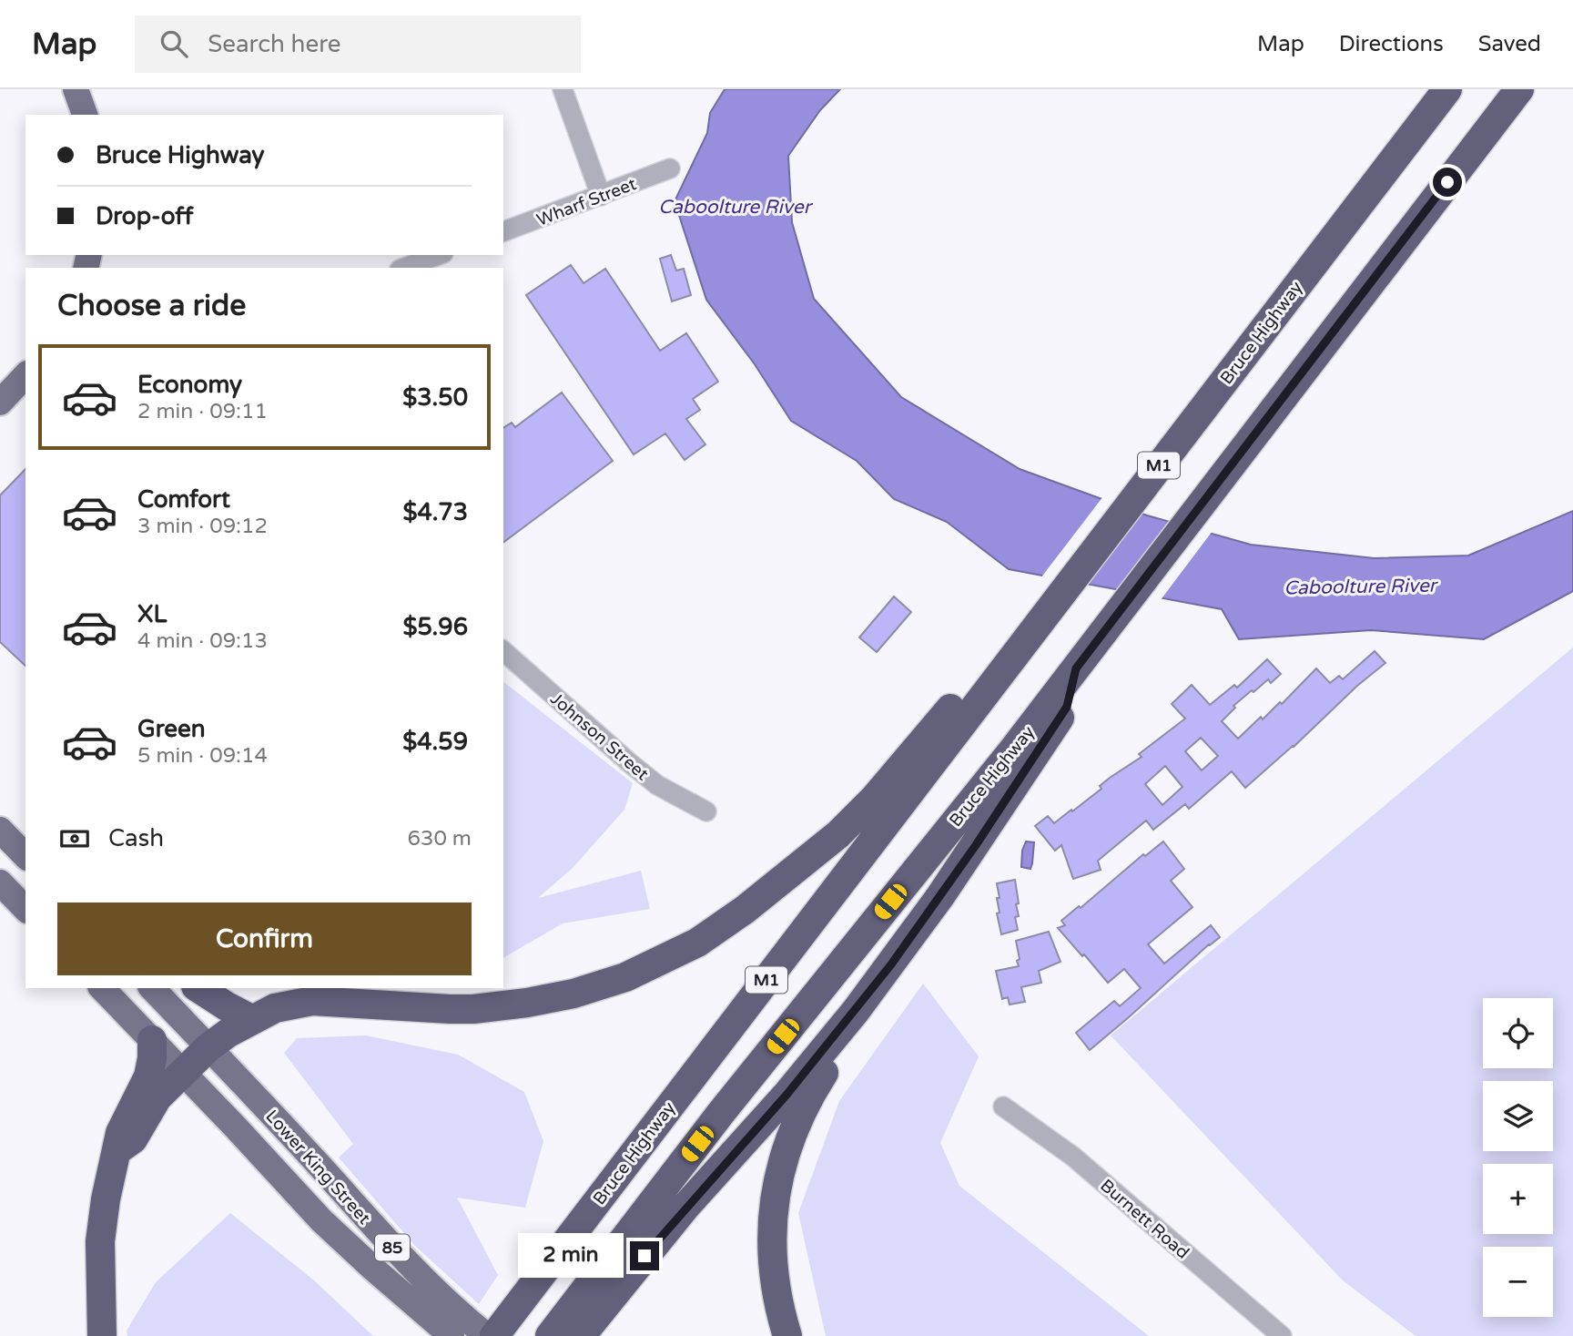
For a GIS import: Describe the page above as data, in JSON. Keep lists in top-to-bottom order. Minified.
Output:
{"streets":{"highway":["Bruce Highway","M1"],"main road":["Lower King Street","85"],"street":["Wharf Street","Johnson Street","Burnett Road"]},"crossings":[["Bruce Highway","Lower King Street"],["Lower King Street","85"]],"water":["Caboolture River"],"page":{"header":"Map","search":"Search here","nav":["Map","Directions","Saved"],"banner":["Bruce Highway","Drop-off"],"heading":"Choose a ride","list":[{"name":"Economy","note":"2 min · 09:11","value":"$3.50"},{"name":"Comfort","note":"3 min · 09:12","value":"$4.73"},{"name":"XL","note":"4 min · 09:13","value":"$5.96"},{"name":"Green","note":"5 min · 09:14","value":"$4.59"}],"pay":["Cash","630 m"],"buttons":"Confirm","map_buttons":["+","−"],"bubble":"2 min"}}
